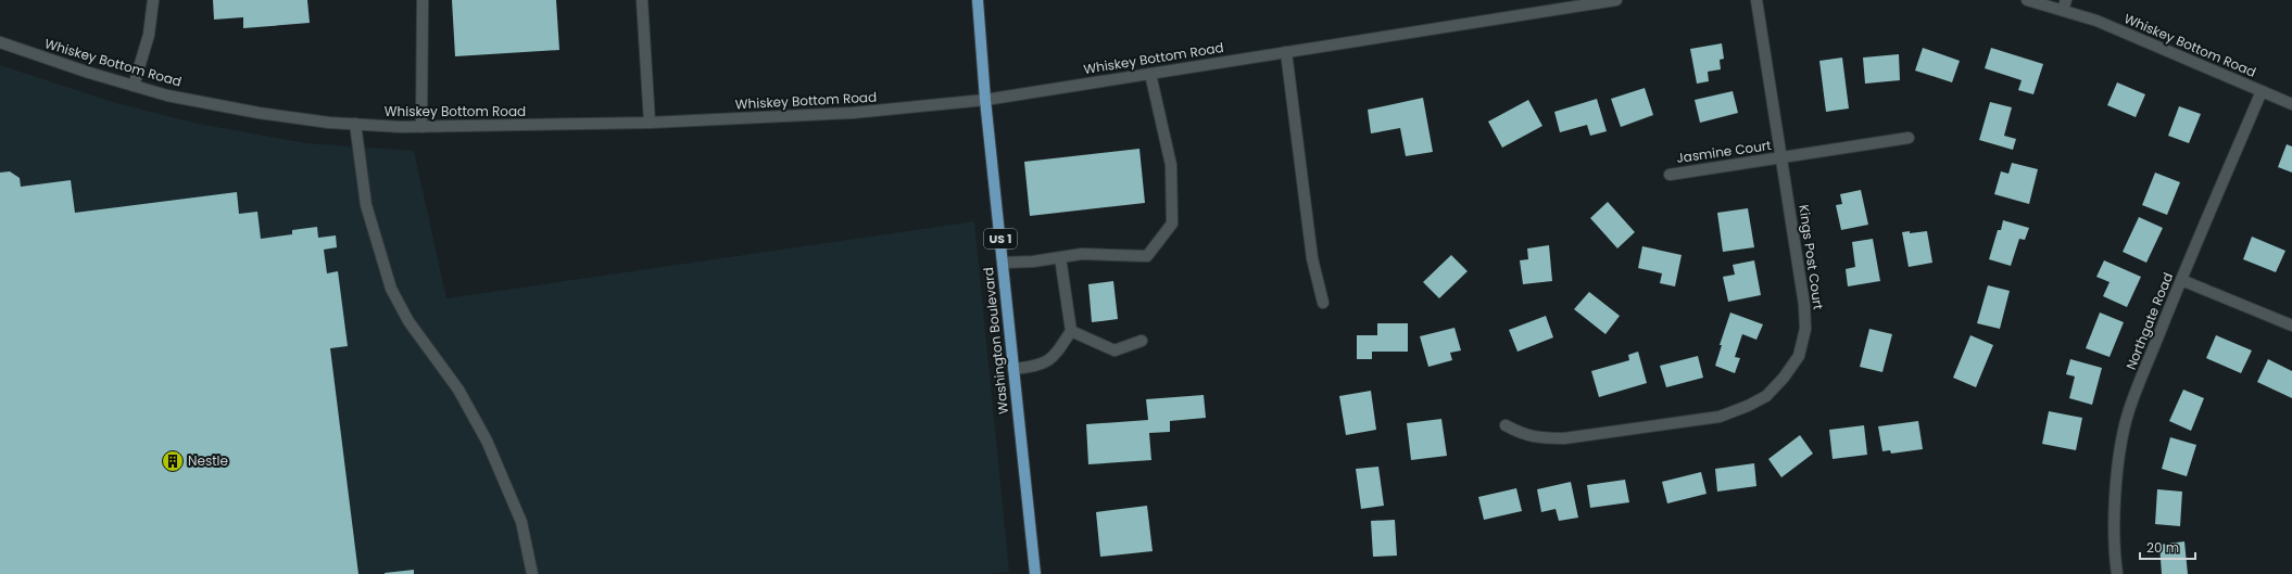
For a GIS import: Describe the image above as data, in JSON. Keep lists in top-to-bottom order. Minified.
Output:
{"streets":{"main road":["US 1","Washington Boulevard"],"street":["Whiskey Bottom Road","Jasmine Court","Kings Post Court","Northgate Road"]},"crossings":[["Whiskey Bottom Road","Northgate Road"],["Whiskey Bottom Road","Washington Boulevard"],["Jasmine Court","Kings Post Court"]],"places":{"building":["Nestle"]},"scale_bar":"20 m"}
